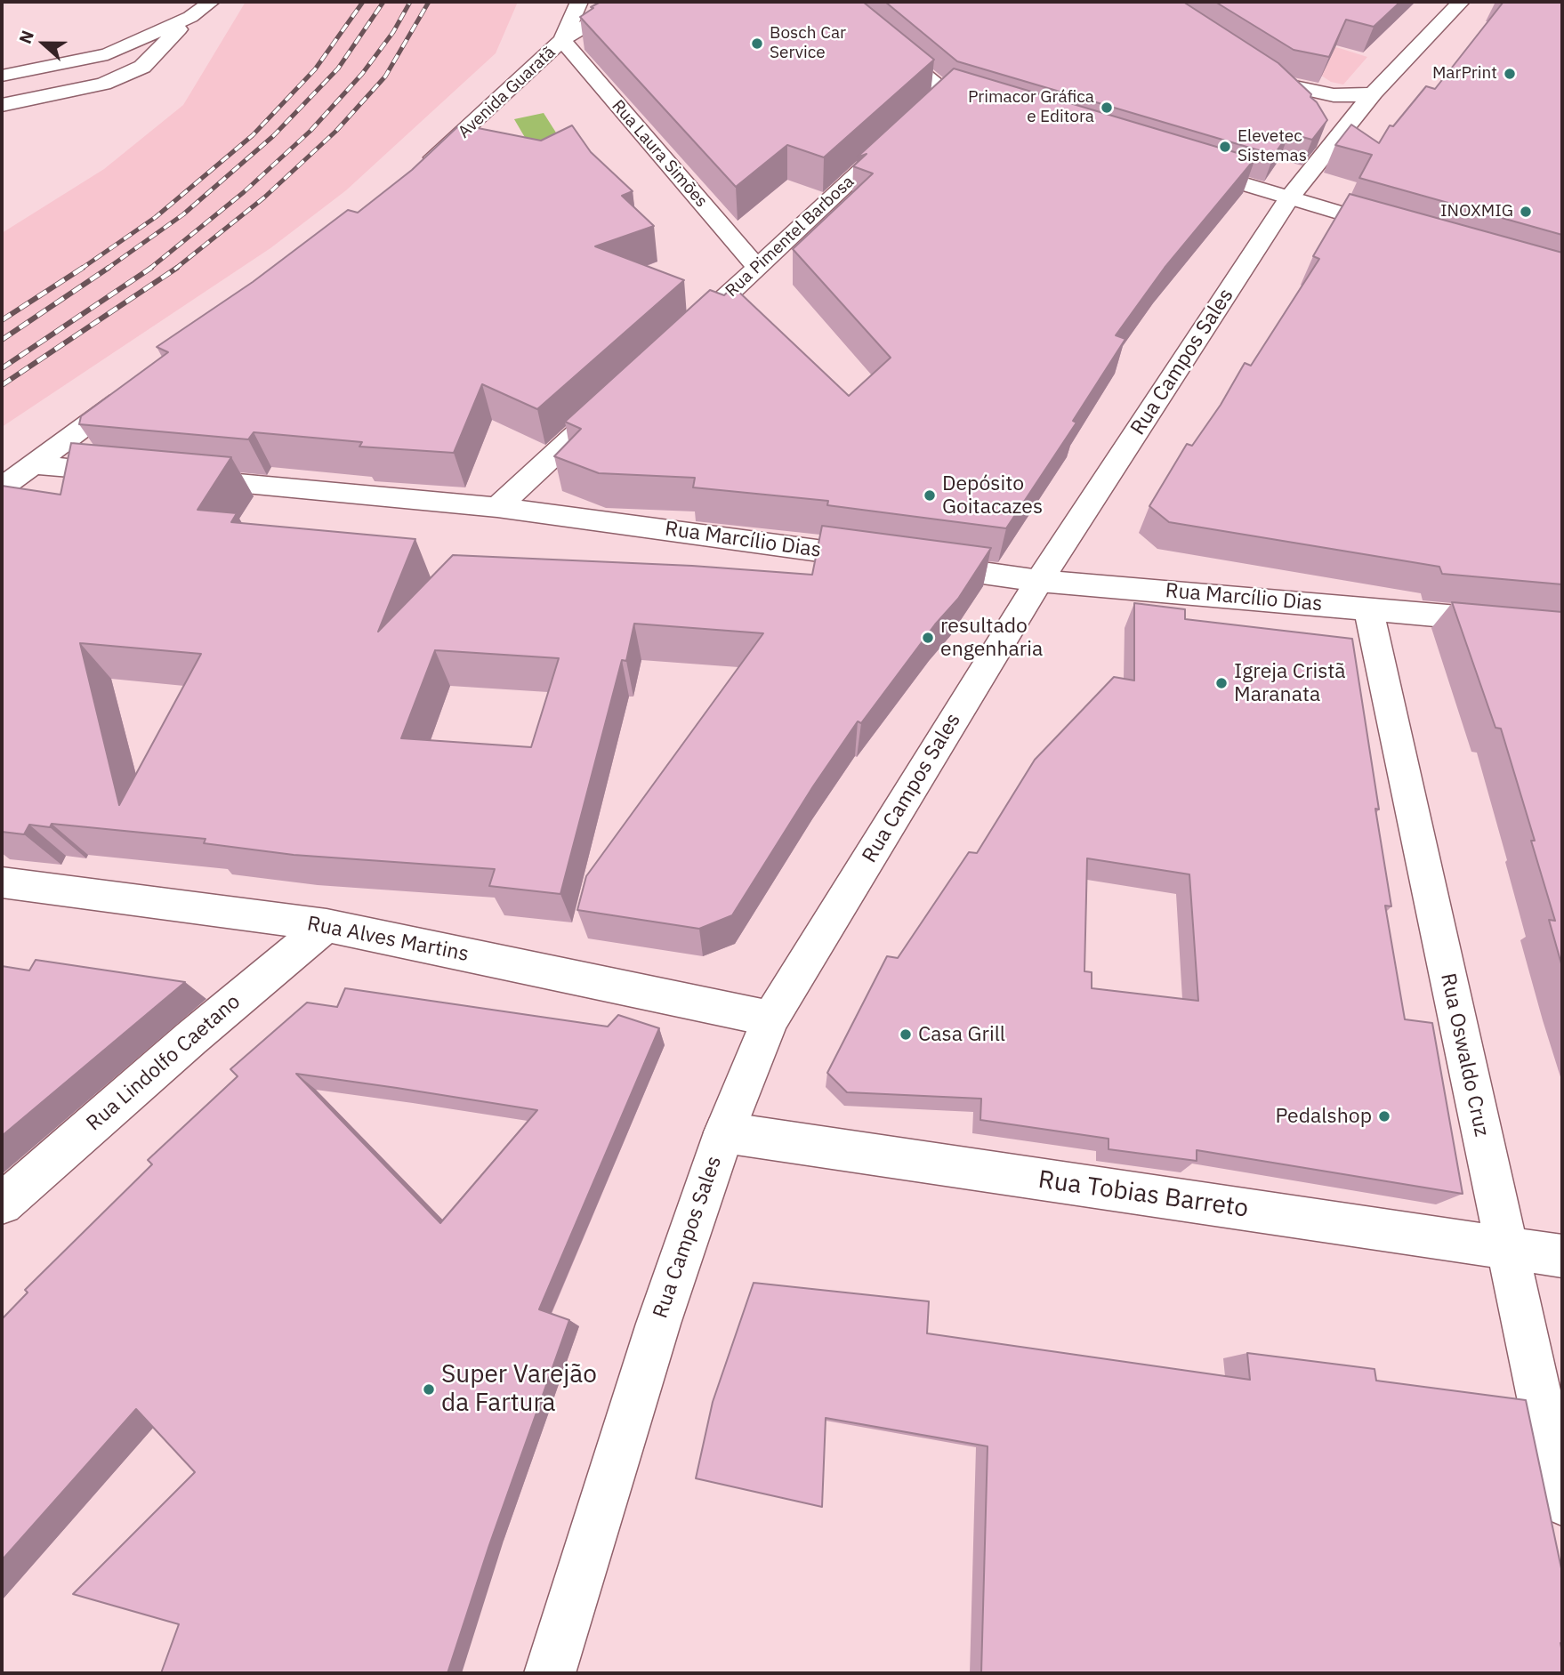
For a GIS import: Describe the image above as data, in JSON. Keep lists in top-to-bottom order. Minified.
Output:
{"streets":{"street":["Avenida Guaratã","Rua Laura Simões","Rua Pimentel Barbosa","Rua Campos Sales","Rua Marcílio Dias","Rua Alves Martins","Rua Oswaldo Cruz","Rua Lindolfo Caetano","Rua Tobias Barreto"]},"crossings":[["Avenida Guaratã","Rua Laura Simões"],["Rua Laura Simões","Rua Pimentel Barbosa"],["Rua Campos Sales","Rua Marcílio Dias"],["Rua Campos Sales","Rua Alves Martins"],["Rua Campos Sales","Rua Tobias Barreto"],["Rua Marcílio Dias","Rua Oswaldo Cruz"],["Rua Alves Martins","Rua Lindolfo Caetano"],["Rua Oswaldo Cruz","Rua Tobias Barreto"]],"places":["Bosch Car Service","MarPrint","Primacor Gráfica e Editora","Elevetec Sistemas","INOXMIG","Depósito Goitacazes","resultado engenharia","Igreja Cristã Maranata","Casa Grill","Pedalshop","Super Varejão da Fartura"],"north":"left"}
